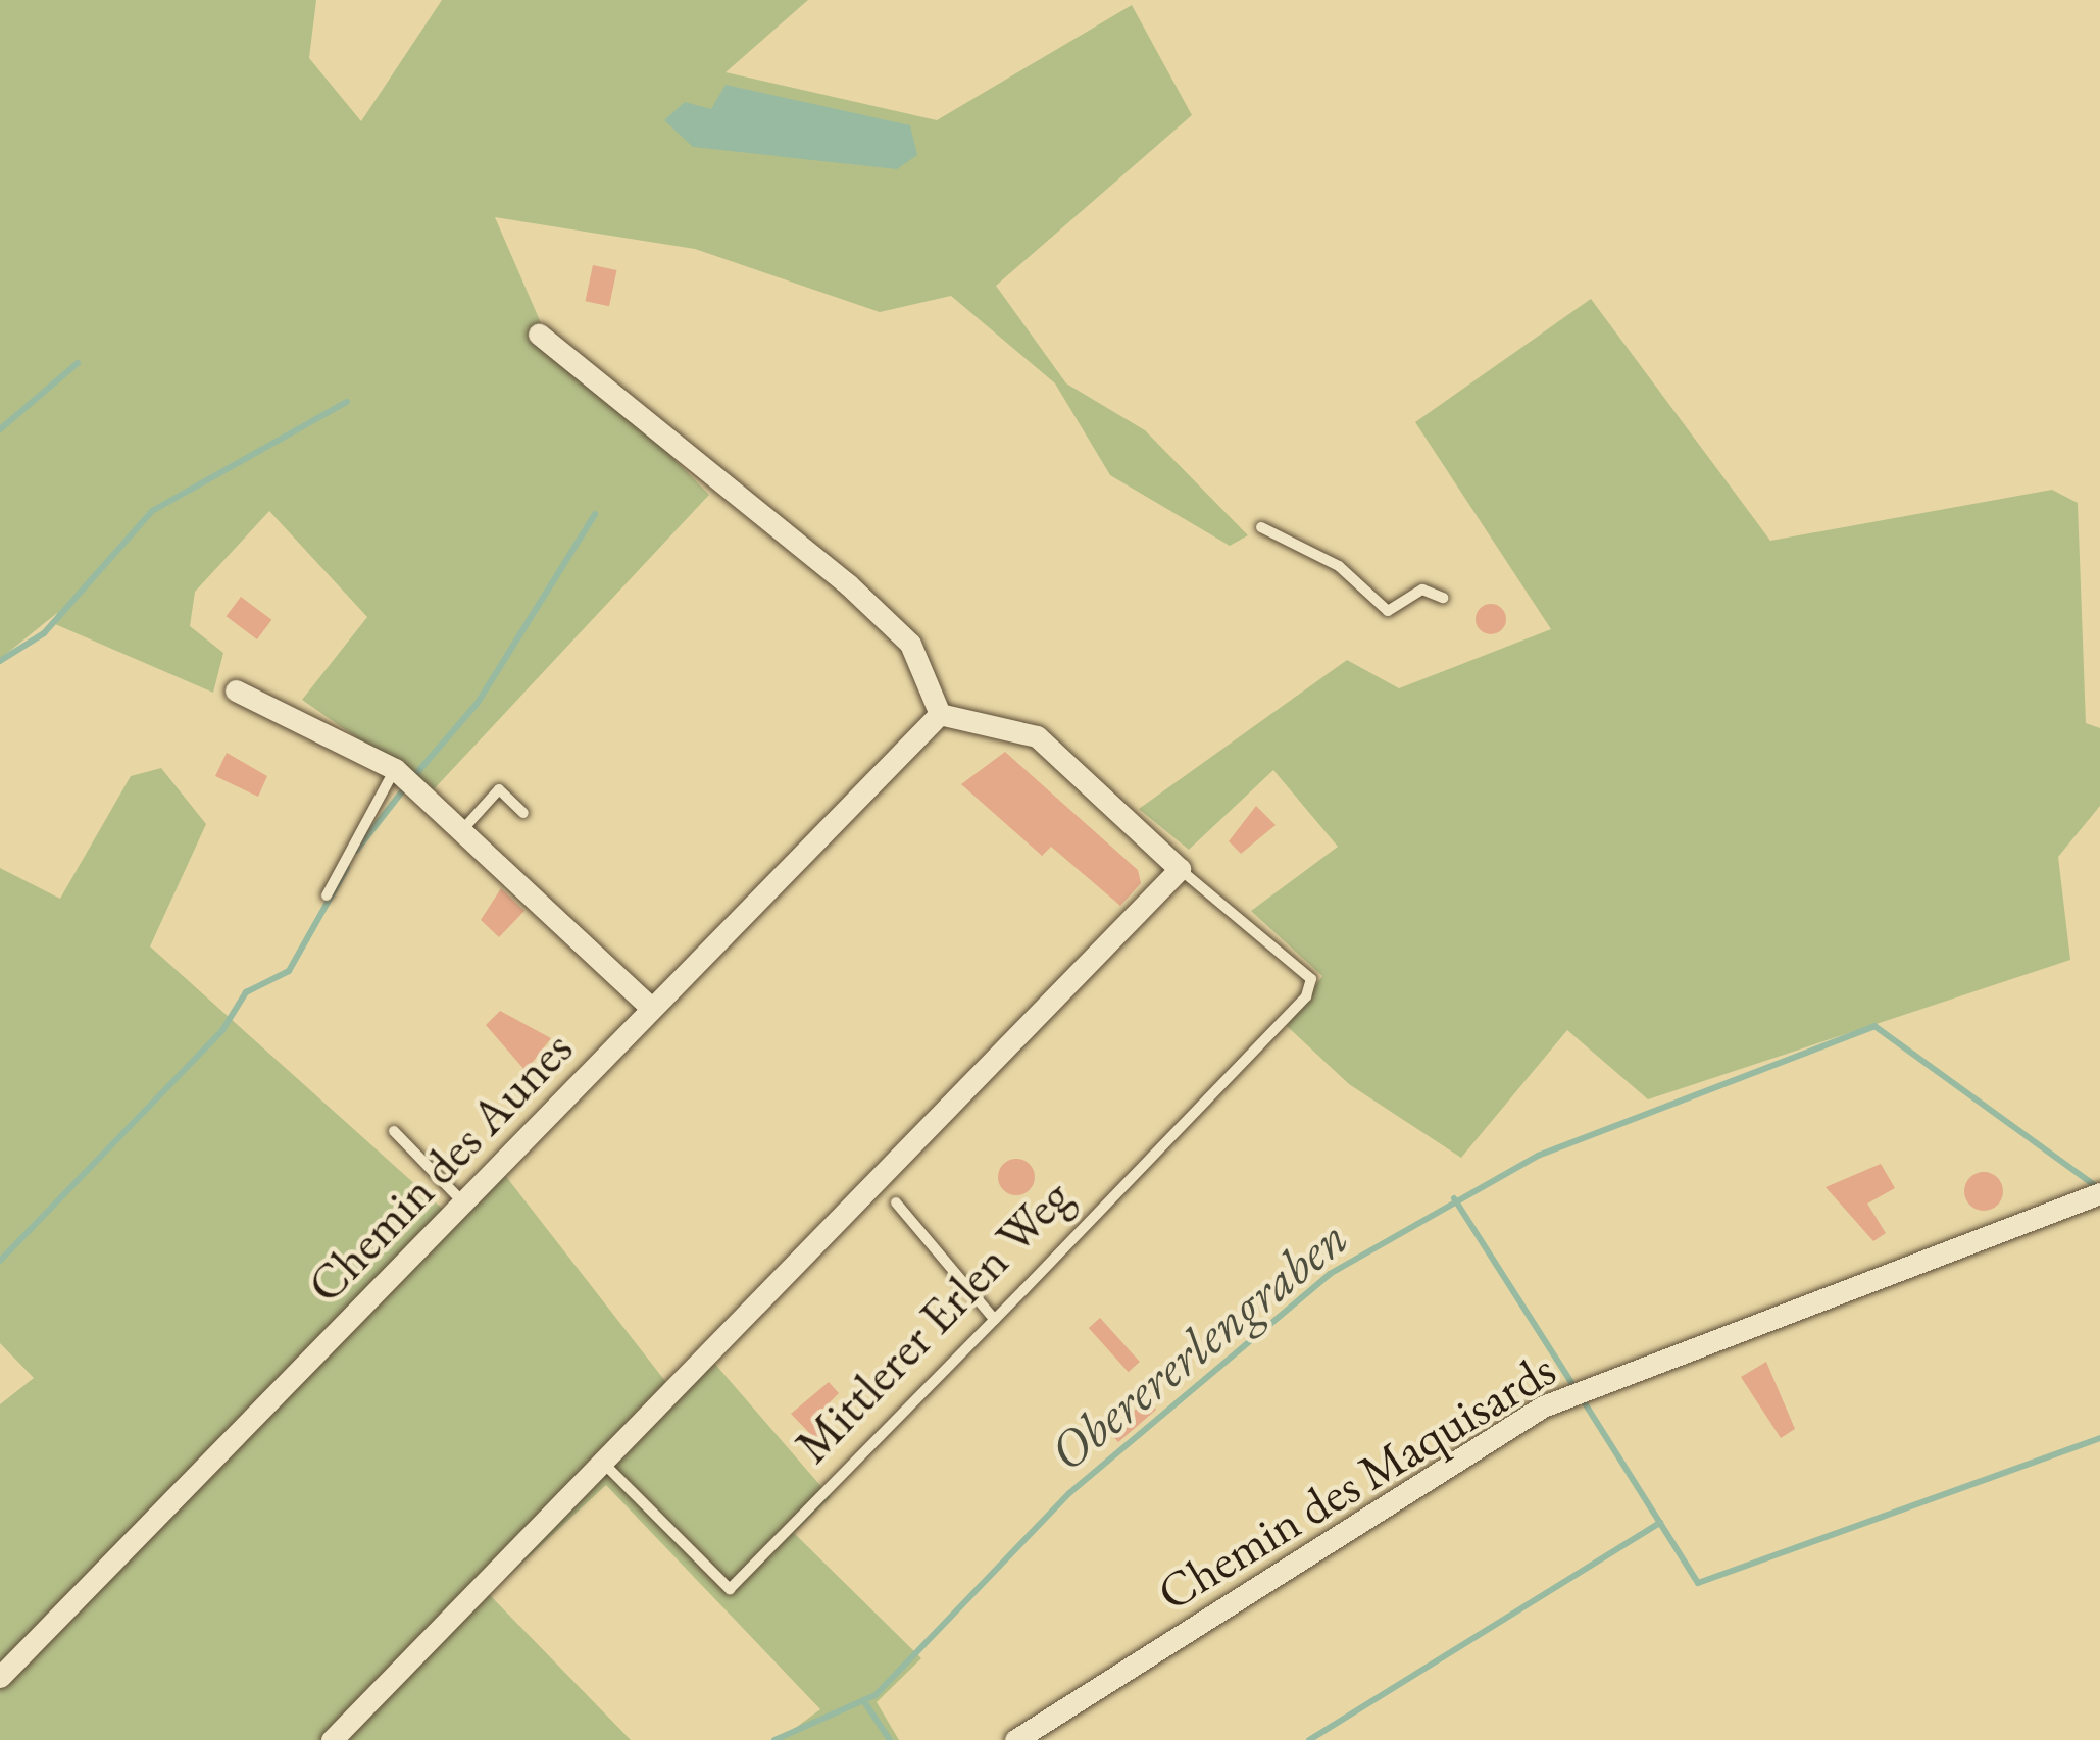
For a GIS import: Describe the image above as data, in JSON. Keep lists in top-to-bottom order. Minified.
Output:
{"streets":{"street":["Chemin des Aunes","Chemin des Maquisards"],"lane":["Mittlerer Erlen Weg"]},"water":["Oberererlengraben"]}
